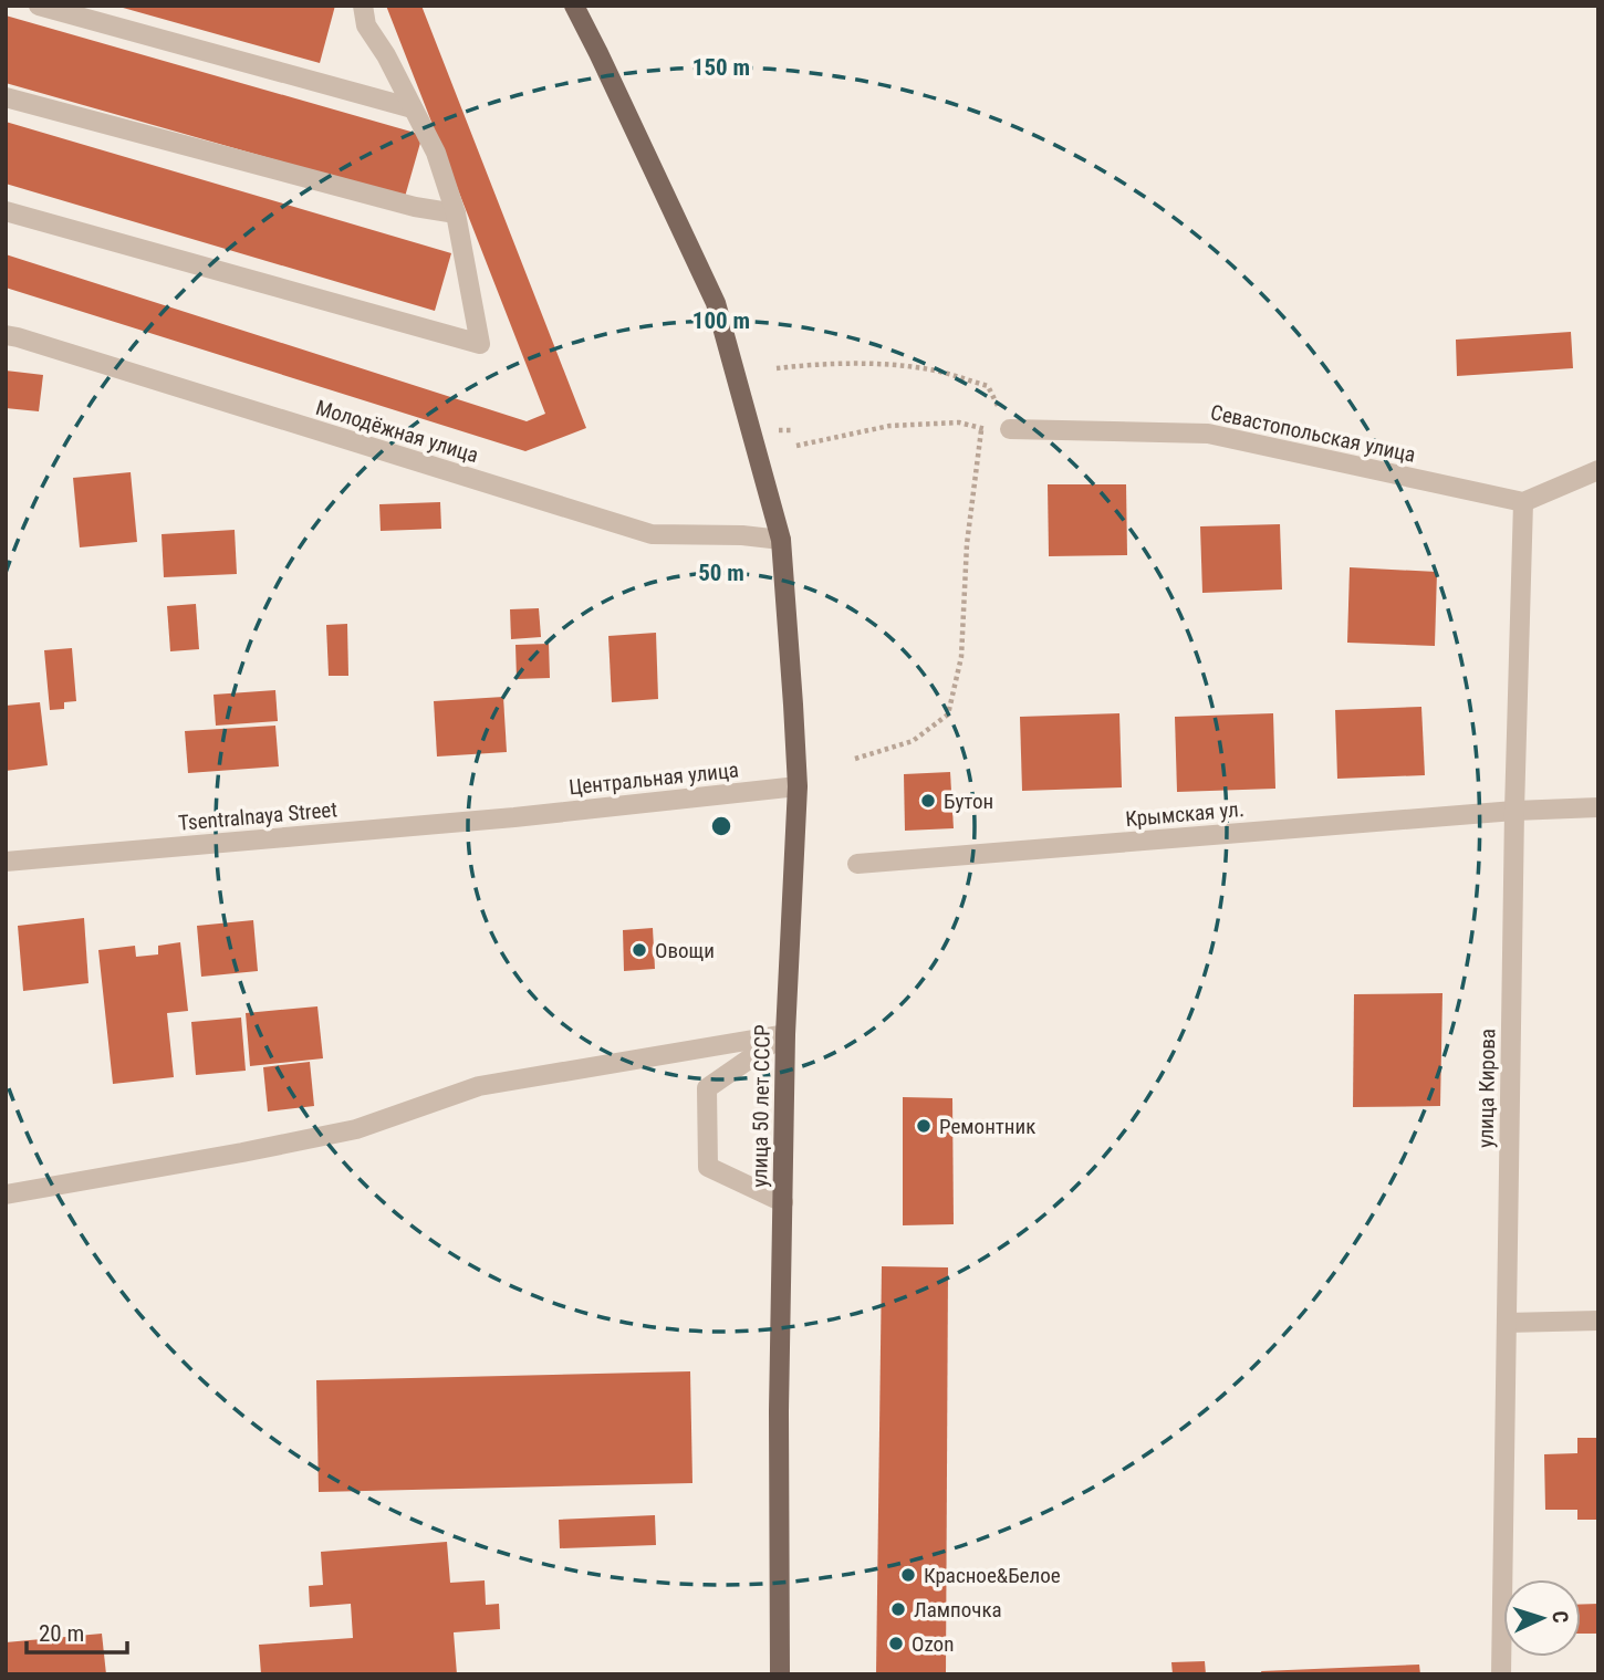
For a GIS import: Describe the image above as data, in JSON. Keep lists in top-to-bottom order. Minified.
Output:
{"streets":{"main road":["улица 50 лет СССР"],"street":["Молодёжная улица","Севастопольская улица","Центральная улица","Крымская ул.","улица Кирова"]},"crossings":[["Молодёжная улица","улица 50 лет СССР"],["Севастопольская улица","улица Кирова"],["Центральная улица","улица 50 лет СССР"],["Крымская ул.","улица Кирова"]],"places":["Бутон","Овощи","Ремонтник","Красное&Белое","Лампочка","Ozon"],"scale_bar":"20 m","north":"right","rings":["150 m","100 m","50 m"]}
